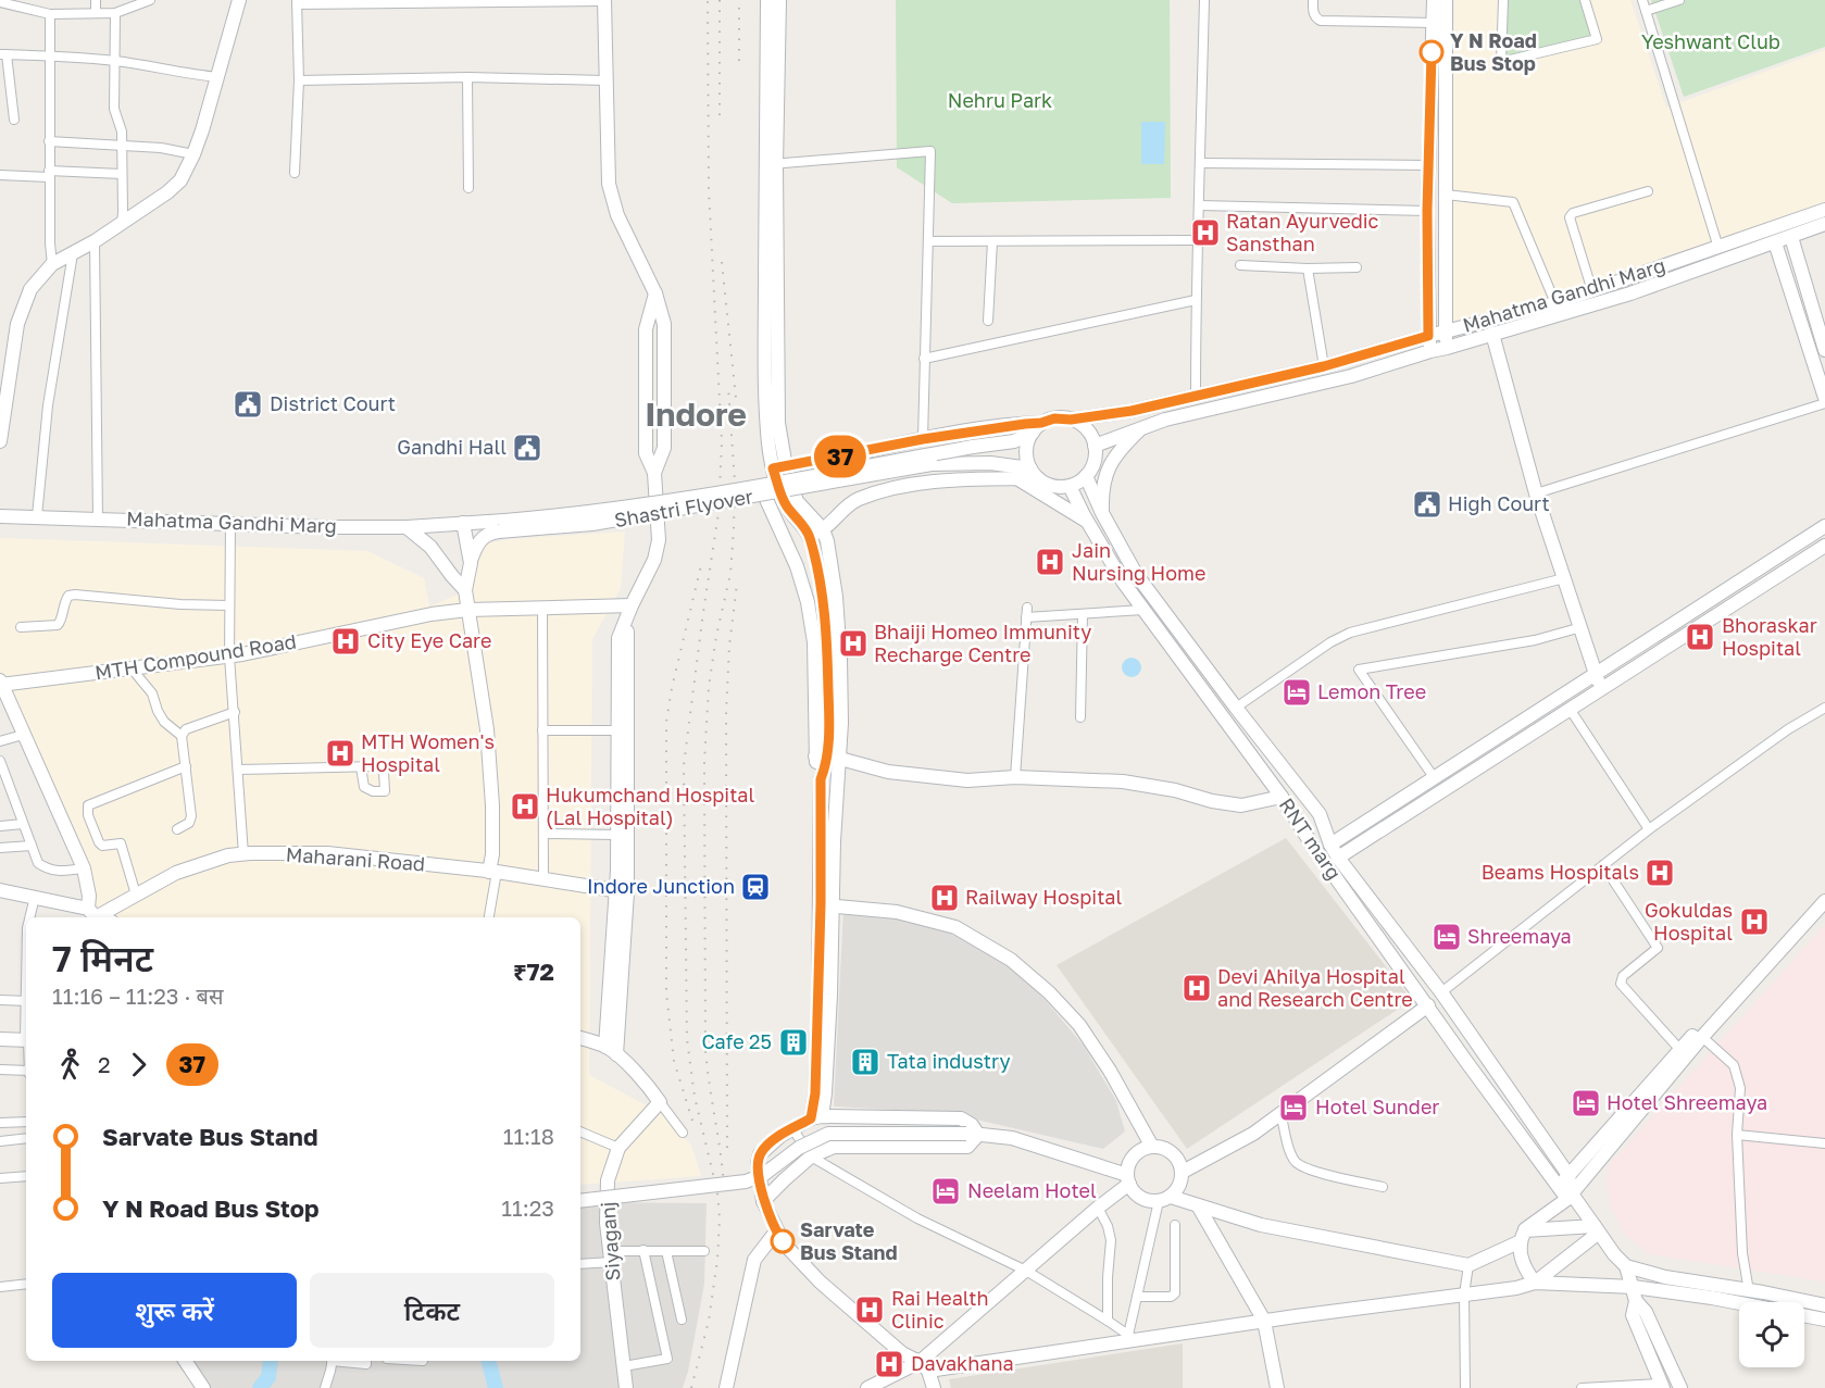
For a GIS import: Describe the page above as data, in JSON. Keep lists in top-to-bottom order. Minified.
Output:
{"streets":{"street":["Mahatma Gandhi Marg","Shastri Flyover","MTH Compound Road","RNT marg","Maharani Road","Siyaganj"]},"crossings":[["Mahatma Gandhi Marg","Shastri Flyover"],["Mahatma Gandhi Marg","RNT marg"],["Shastri Flyover","RNT marg"]],"districts":["Indore"],"parks":["Yeshwant Club","Nehru Park"],"places":{"other":["Y N Road Bus Stop","Sarvate Bus Stand"],"hospital":["Ratan Ayurvedic Sansthan","Jain Nursing Home","Bhoraskar Hospital","City Eye Care","Bhaiji Homeo Immunity Recharge Centre","MTH Women's Hospital","Hukumchand Hospital (Lal Hospital)","Beams Hospitals","Railway Hospital","Gokuldas Hospital","Devi Ahilya Hospital and Research Centre","Rai Health Clinic","Davakhana"],"public building":["District Court","Gandhi Hall","High Court"],"hotel":["Lemon Tree","Shreemaya","Hotel Shreemaya","Hotel Sunder","Neelam Hotel"],"station":["Indore Junction"],"building":["Cafe 25","Tata industry"]},"lines":["bus line 37"],"page":{"on_map":"37","heading":["7 मिनट","11:16 – 11:23 · बस","₹72"],"legs":["2","37"],"list":[{"name":"Sarvate Bus Stand","value":"11:18"},{"name":"Y N Road Bus Stop","value":"11:23"}],"buttons":["शुरू करें","टिकट"]}}
